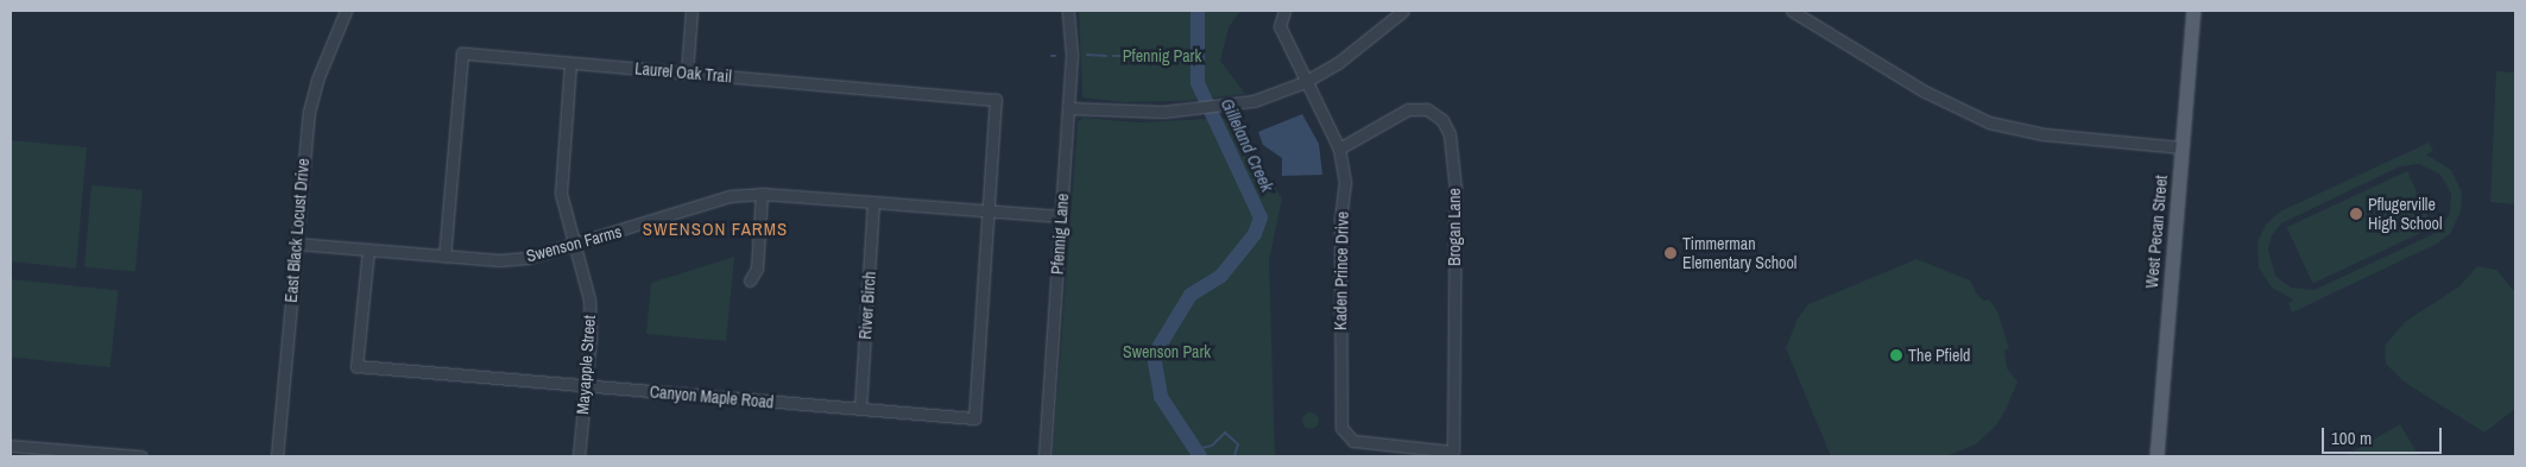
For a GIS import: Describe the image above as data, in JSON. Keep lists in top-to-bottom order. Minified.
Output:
{"streets":{"main road":["West Pecan Street"],"street":["Laurel Oak Trail","Brogan Lane","East Black Locust Drive","Pfennig Lane","Swenson Farms","Kaden Prince Drive","River Birch","Mayapple Street","Canyon Maple Road"]},"crossings":[["Laurel Oak Trail","Swenson Farms"],["Laurel Oak Trail","Mayapple Street"],["Laurel Oak Trail","Canyon Maple Road"],["Brogan Lane","Kaden Prince Drive"],["East Black Locust Drive","Swenson Farms"],["Pfennig Lane","Swenson Farms"],["Swenson Farms","River Birch"],["Swenson Farms","Mayapple Street"],["Swenson Farms","Canyon Maple Road"],["River Birch","Canyon Maple Road"],["Mayapple Street","Canyon Maple Road"]],"districts":["SWENSON FARMS"],"water":["Gilleland Creek"],"parks":["Pfennig Park","Swenson Park"],"places":["Pflugerville High School","Timmerman Elementary School","The Pfield"],"scale_bar":"100 m"}
